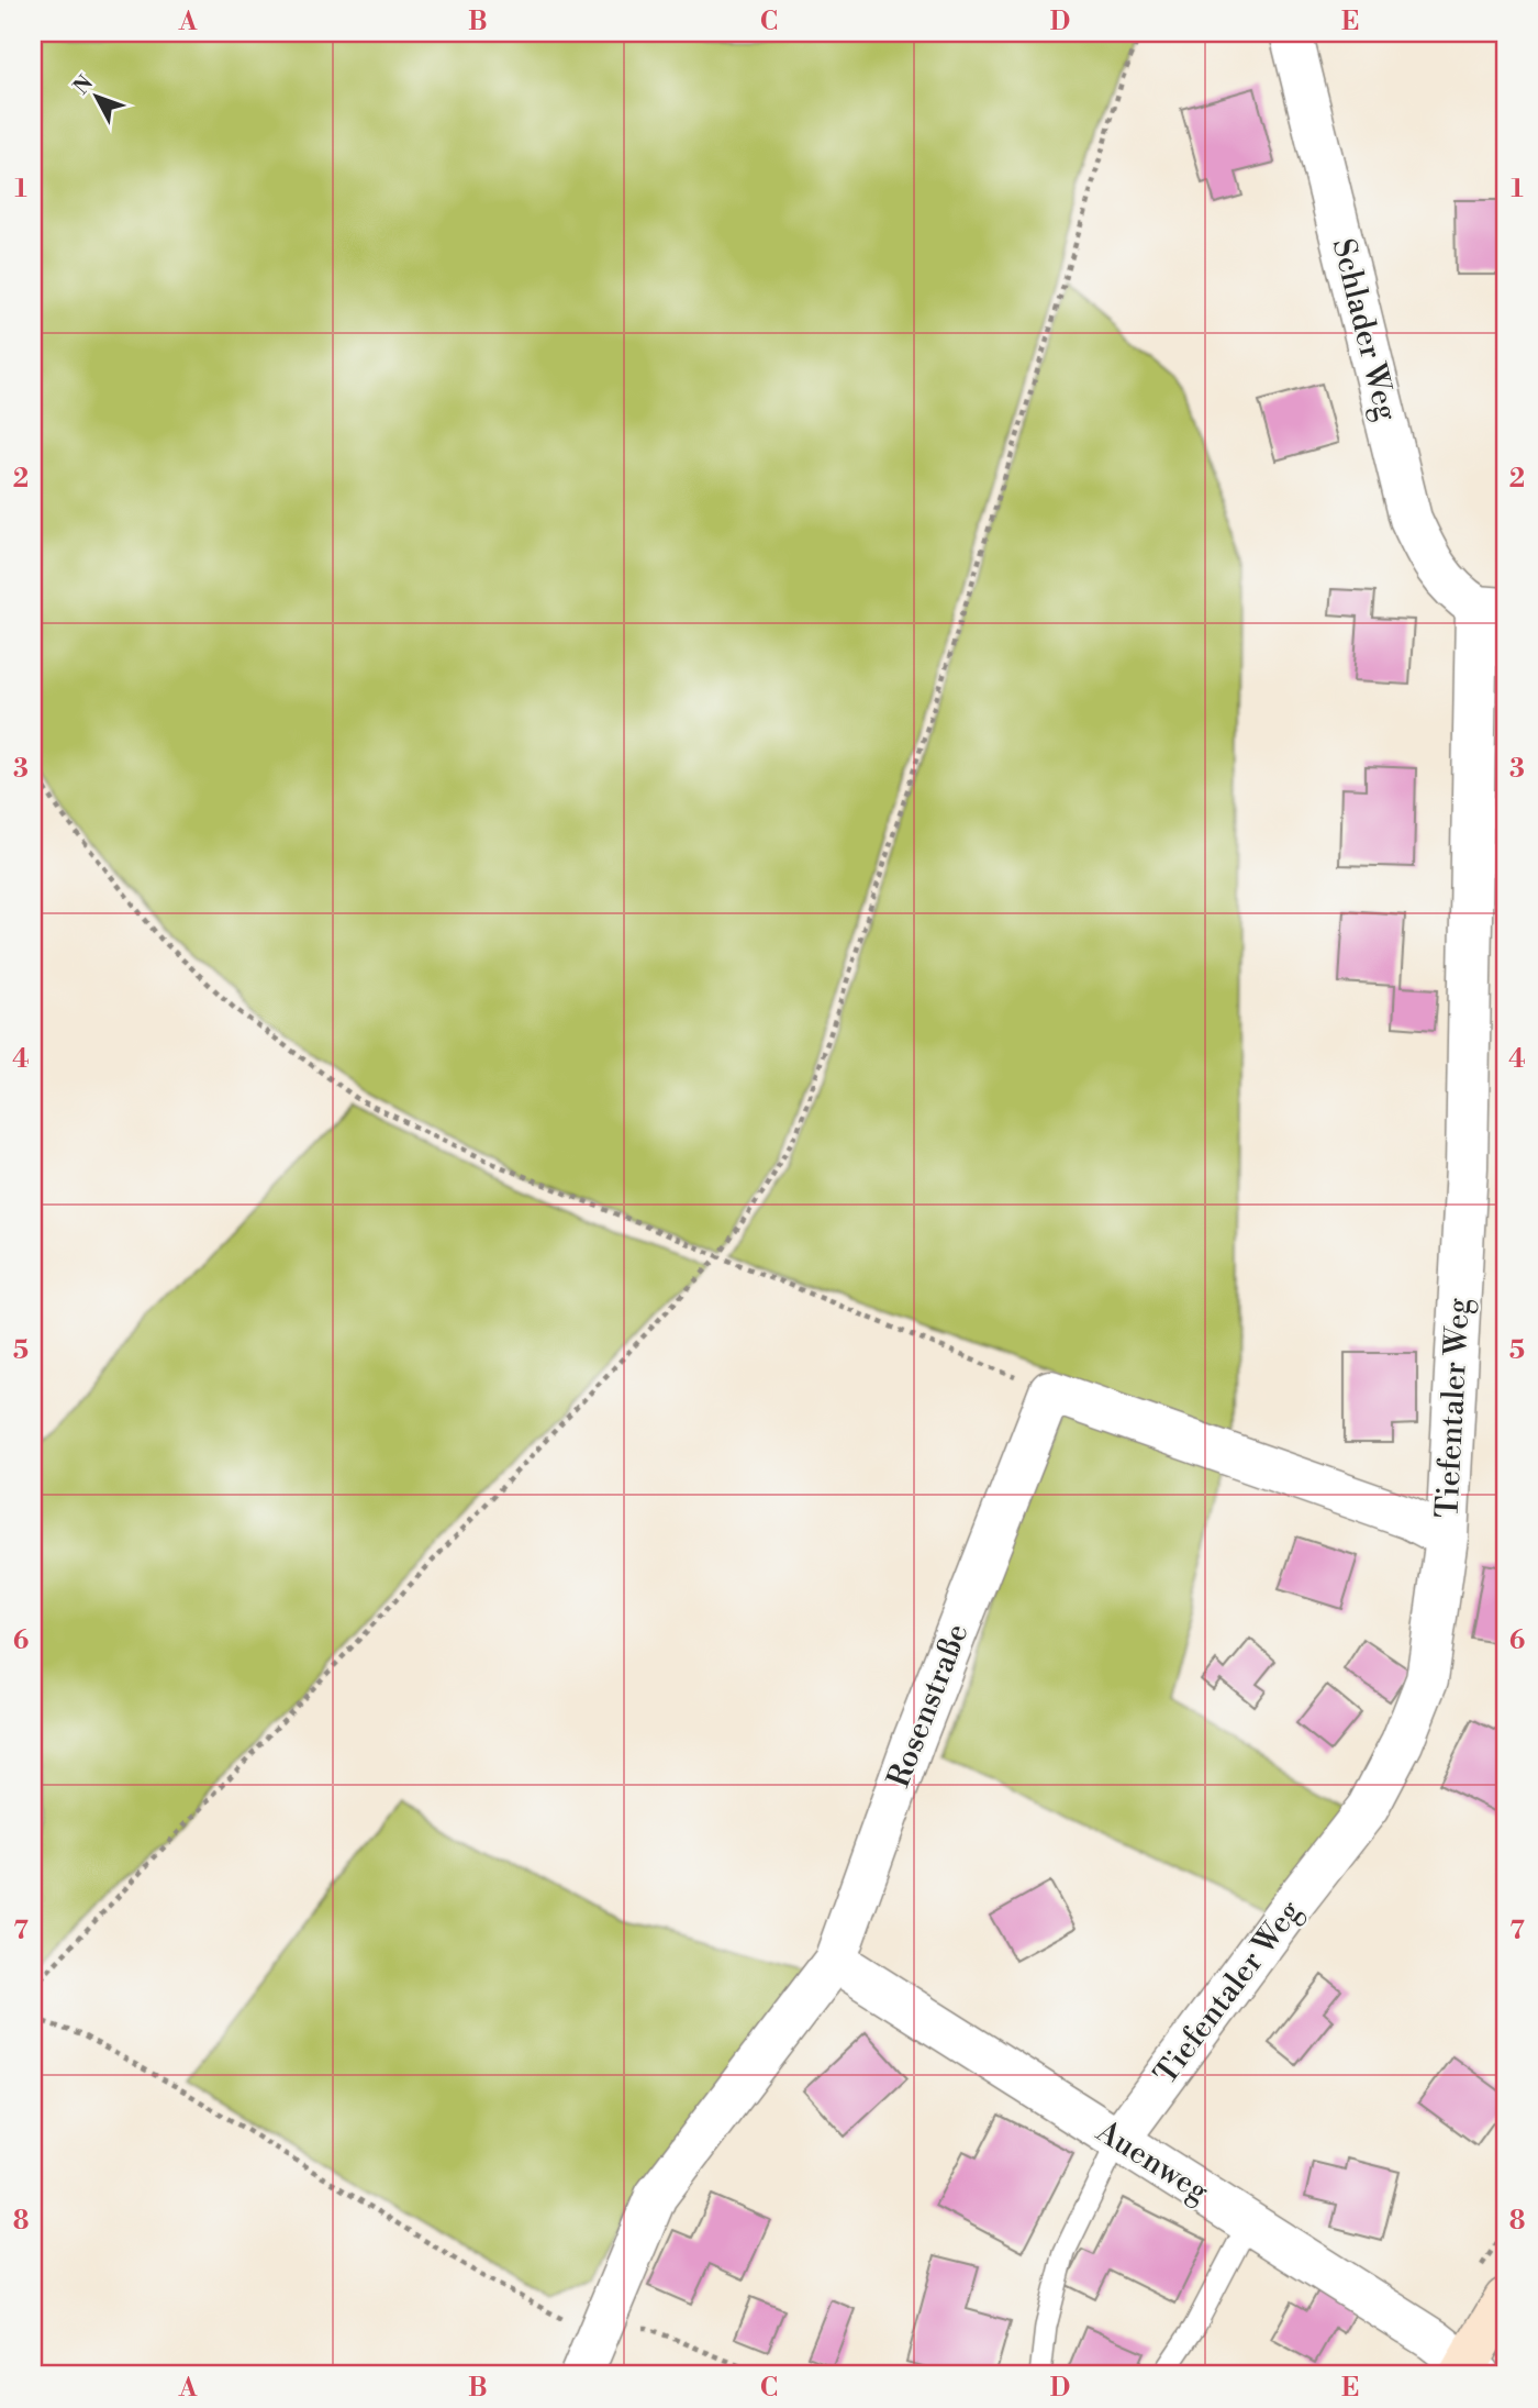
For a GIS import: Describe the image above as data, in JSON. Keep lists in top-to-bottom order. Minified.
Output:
{"streets":{"street":["Schlader Weg","Tiefentaler Weg","Rosenstraße","Auenweg"]},"crossings":[["Schlader Weg","Tiefentaler Weg"],["Tiefentaler Weg","Auenweg"],["Rosenstraße","Auenweg"]],"north":"top left","grid":{"columns":["A","B","C","D","E"],"rows":["1","2","3","4","5","6","7","8"]}}
